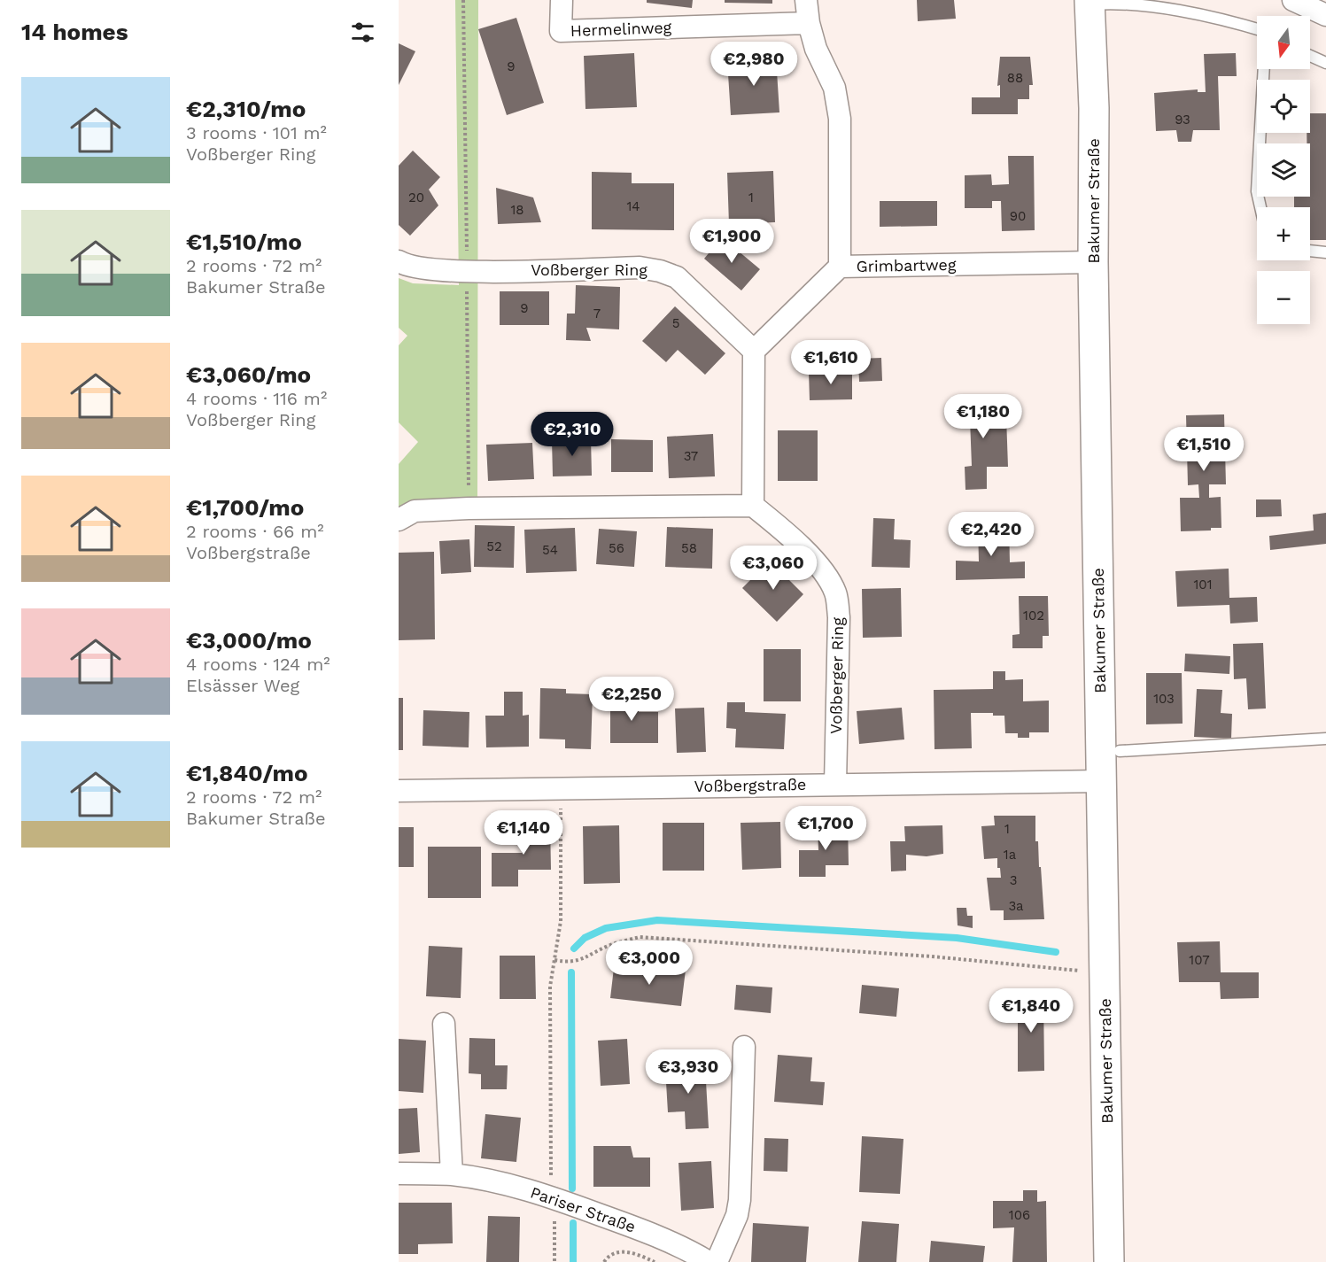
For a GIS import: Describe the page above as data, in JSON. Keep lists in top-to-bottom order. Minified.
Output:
{"streets":{"main road":["Bakumer Straße"],"street":["Hermelinweg","Grimbartweg","Voßberger Ring","Voßbergstraße","Pariser Straße"]},"crossings":[["Bakumer Straße","Grimbartweg"],["Bakumer Straße","Voßbergstraße"],["Grimbartweg","Voßberger Ring"],["Voßberger Ring","Voßbergstraße"]],"house_numbers":["9","88","93","20","1","14","18","90","9","7","5","37","52","56","58","54","101","102","103","1","1a","3","3a","107","106"],"north":"bottom","page":{"heading":"14 homes","map_buttons":["+","−"],"price":["€2,980","€1,900","€1,610","€1,180","€2,310","€1,510","€2,420","€3,060","€2,250","€1,700","€1,140","€3,000","€1,840","€3,930"],"list":[{"name":"€2,310/mo","note":"3 rooms · 101 m² · Voßberger Ring"},{"name":"€1,510/mo","note":"2 rooms · 72 m² · Bakumer Straße"},{"name":"€3,060/mo","note":"4 rooms · 116 m² · Voßberger Ring"},{"name":"€1,700/mo","note":"2 rooms · 66 m² · Voßbergstraße"},{"name":"€3,000/mo","note":"4 rooms · 124 m² · Elsässer Weg"},{"name":"€1,840/mo","note":"2 rooms · 72 m² · Bakumer Straße"}]}}
